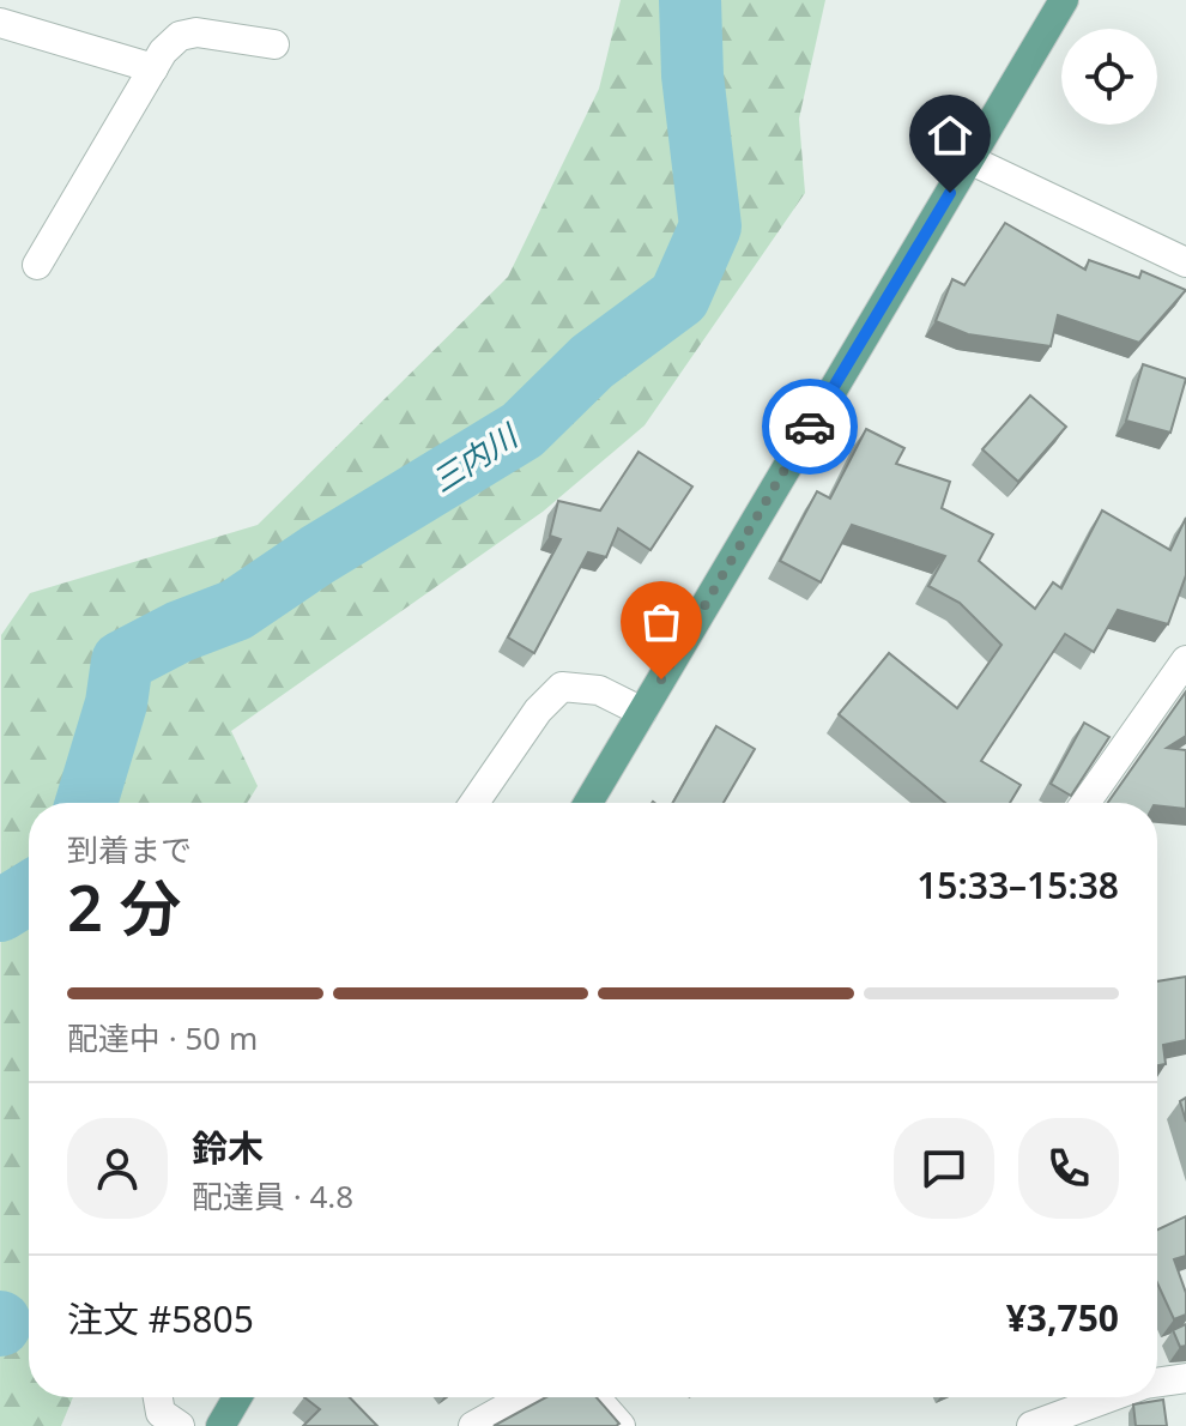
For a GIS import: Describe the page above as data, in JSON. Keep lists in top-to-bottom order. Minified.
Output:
{"water":["三内川"],"page":{"heading":["2 分","到着まで","15:33–15:38"],"panel":["鈴木","配達員 · 4.8","注文 #5805","¥3,750"],"bar":"配達中 · 50 m"}}
